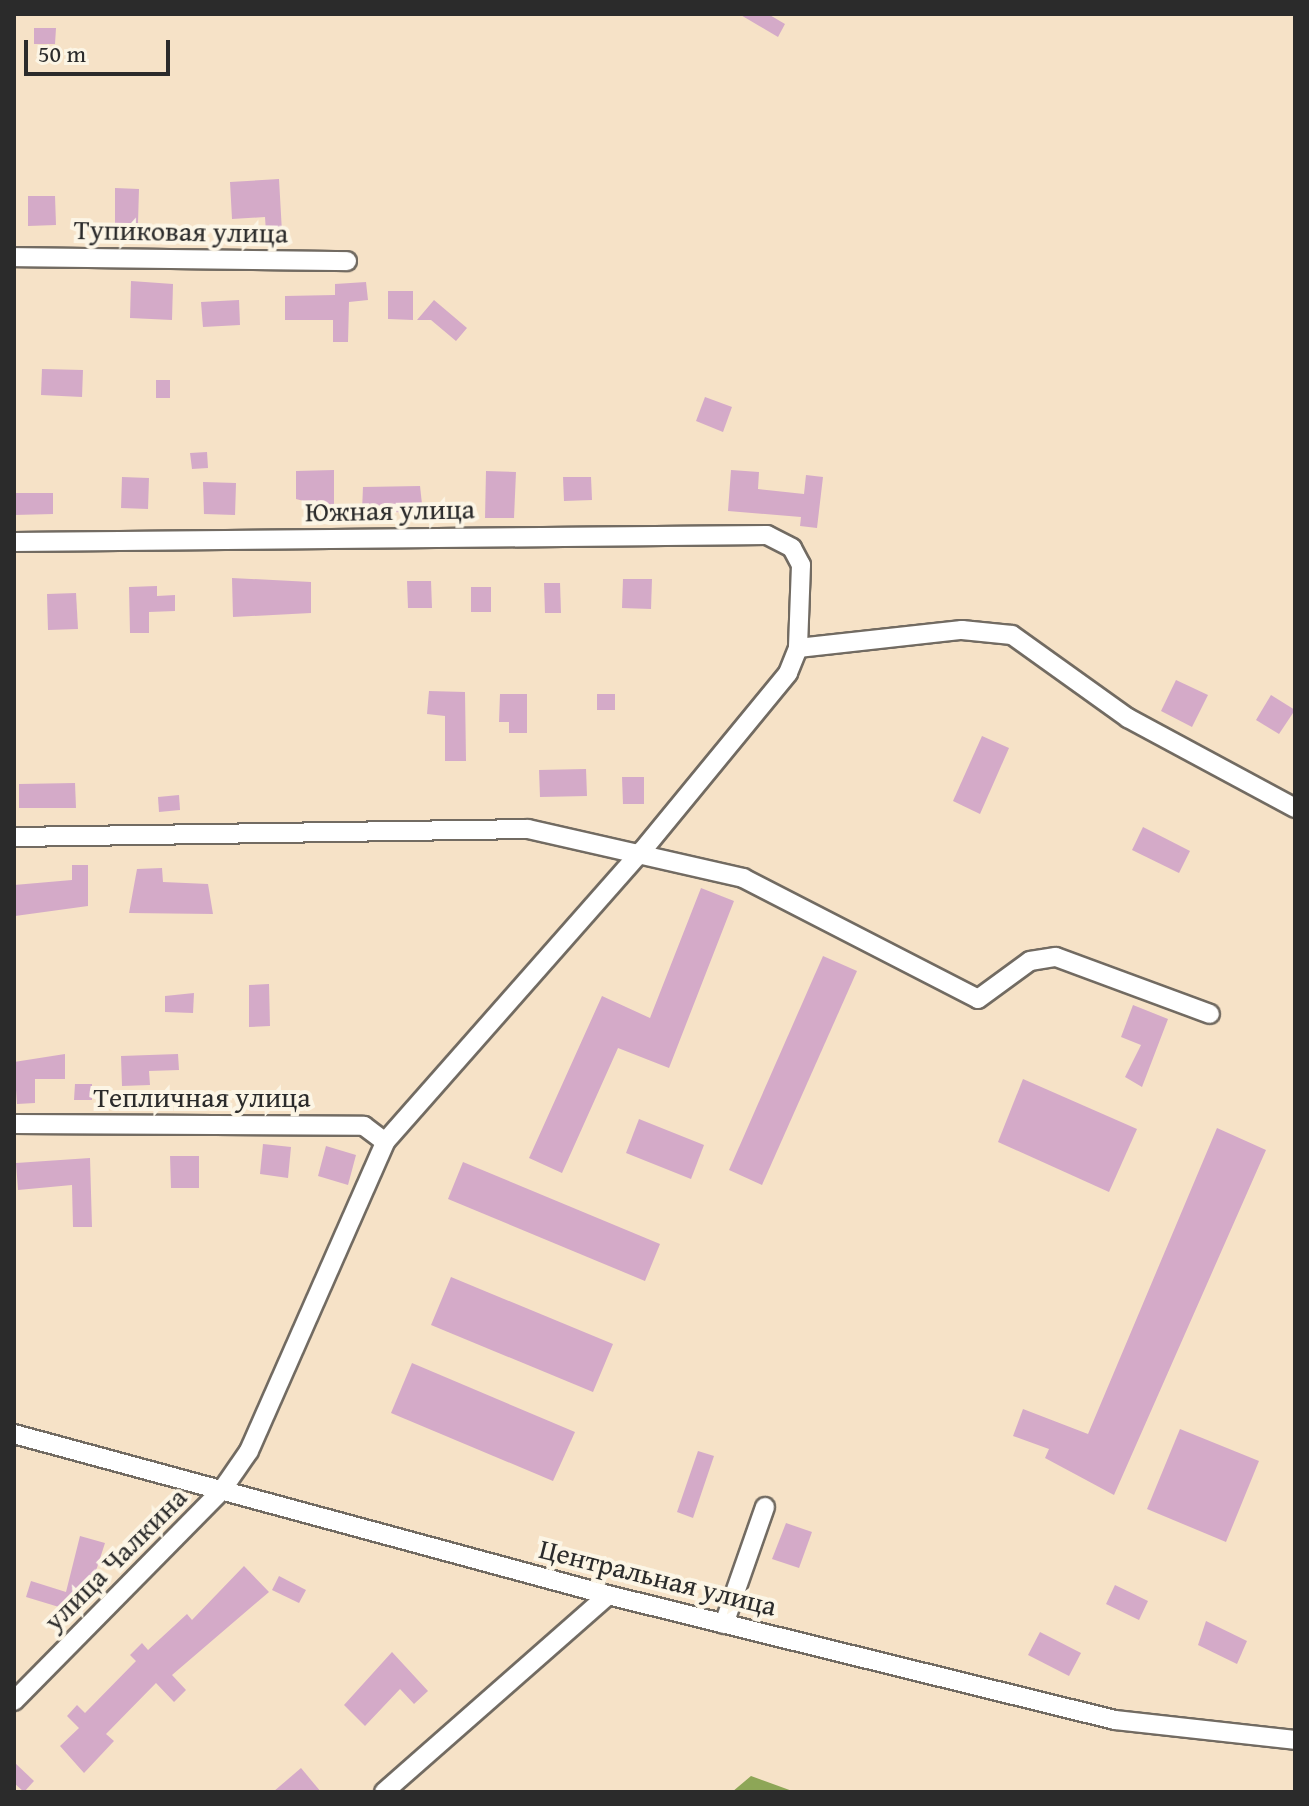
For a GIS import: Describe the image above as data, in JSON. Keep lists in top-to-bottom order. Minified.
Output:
{"streets":{"street":["Тупиковая улица","Южная улица","Тепличная улица","улица Чалкина","Центральная улица"]},"crossings":[["Южная улица","улица Чалкина"],["Тепличная улица","улица Чалкина"],["улица Чалкина","Центральная улица"]],"scale_bar":"50 m"}
